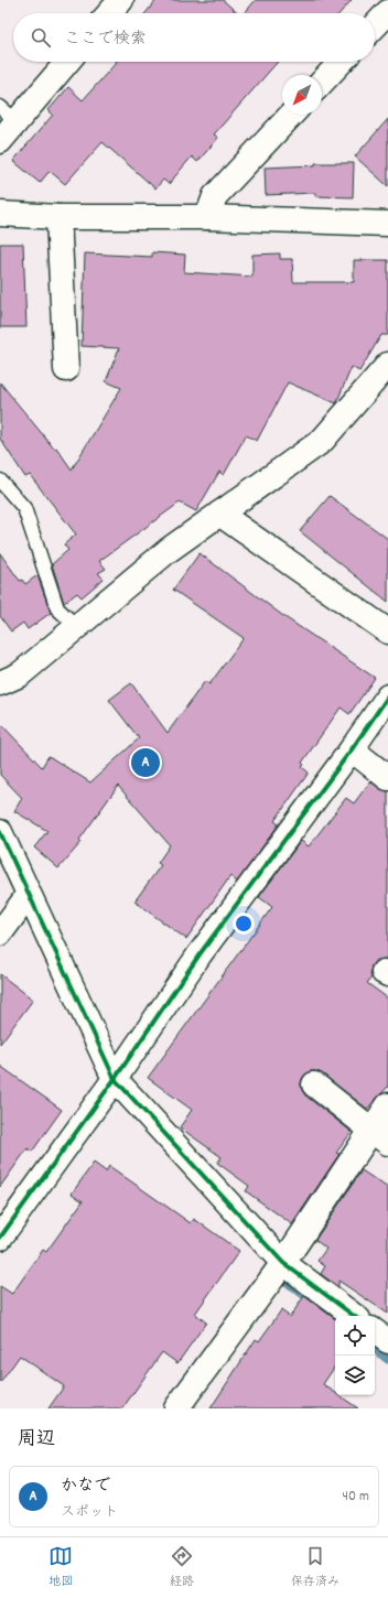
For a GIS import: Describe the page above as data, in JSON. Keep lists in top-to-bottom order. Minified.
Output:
{"north":"bottom left","page":{"search":"ここで検索","pins":"A","heading":"周辺","list":[{"mark":"A","name":"かなで","note":"スポット","value":"40 m"}],"nav":["地図","経路","保存済み"]}}
